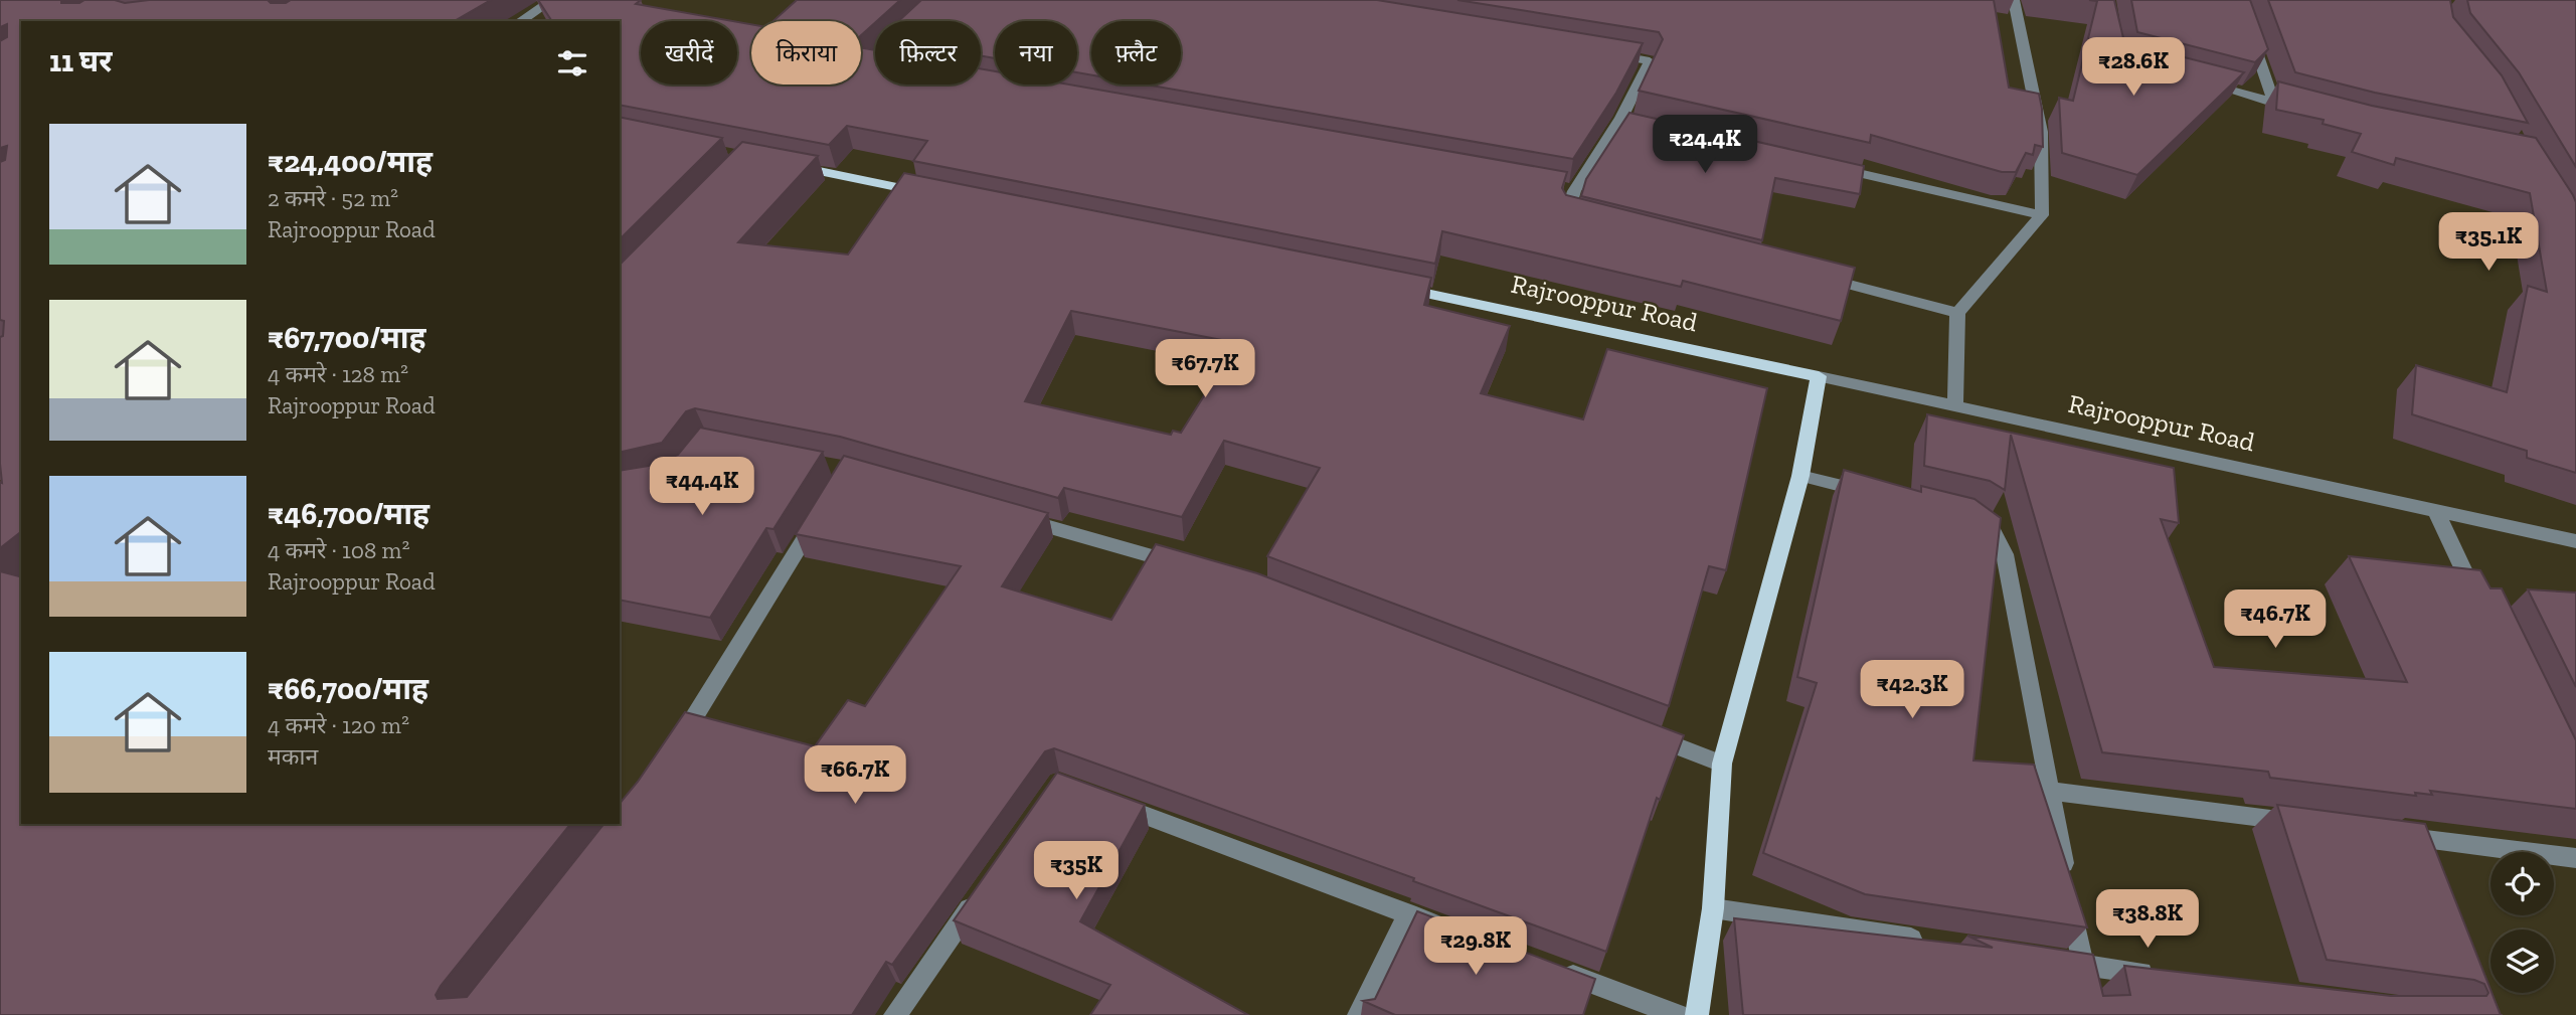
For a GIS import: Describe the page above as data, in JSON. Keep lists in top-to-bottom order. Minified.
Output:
{"streets":{"main road":["Rajrooppur Road"]},"page":{"chip":["खरीदें","किराया","फ़िल्टर","नया","फ़्लैट"],"heading":"11 घर","price":["₹28.6K","₹24.4K","₹35.1K","₹67.7K","₹44.4K","₹46.7K","₹42.3K","₹66.7K","₹35K","₹38.8K","₹29.8K"],"list":[{"name":"₹24,400/माह","note":"2 कमरे · 52 m² · Rajrooppur Road"},{"name":"₹67,700/माह","note":"4 कमरे · 128 m² · Rajrooppur Road"},{"name":"₹46,700/माह","note":"4 कमरे · 108 m² · Rajrooppur Road"},{"name":"₹66,700/माह","note":"4 कमरे · 120 m² · मकान"}]}}
